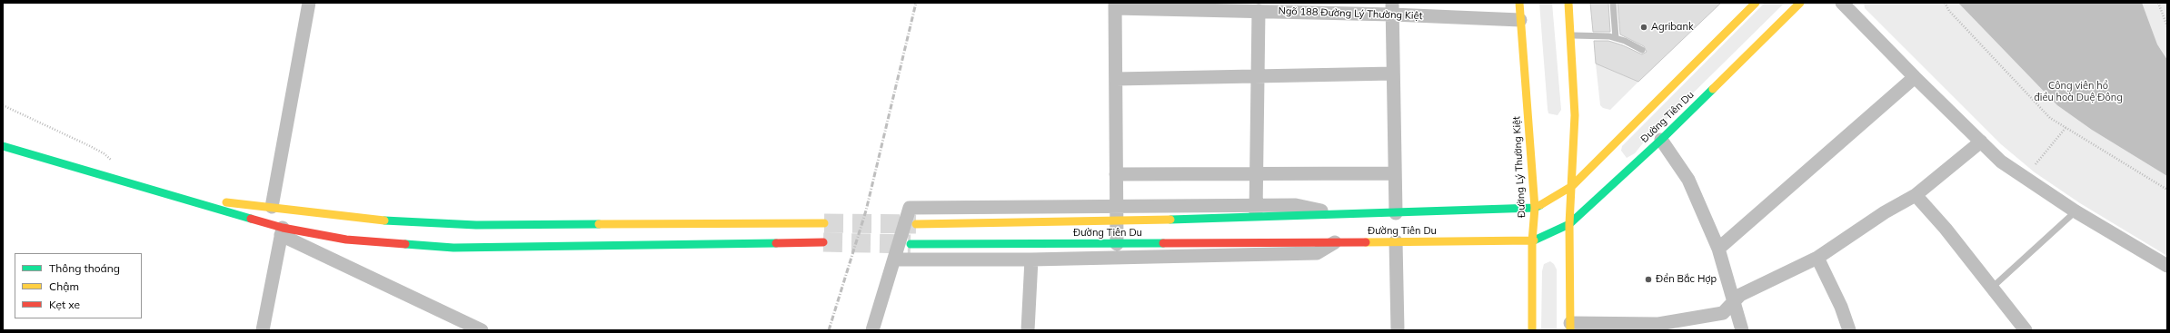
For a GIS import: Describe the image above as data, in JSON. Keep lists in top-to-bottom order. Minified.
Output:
{"streets":{"main road":["Đường Tiên Du","Đường Lý Thường Kiệt"],"street":["Ngõ 188 Đường Lý Thường Kiệt"]},"crossings":[["Ngõ 188 Đường Lý Thường Kiệt","Đường Lý Thường Kiệt"],["Đường Tiên Du","Đường Lý Thường Kiệt"]],"parks":["Công viên hồ điều hoà Duệ Đông"],"places":["Agribank","Đền Bắc Hợp"],"legend":["Thông thoáng","Chậm","Kẹt xe"]}
